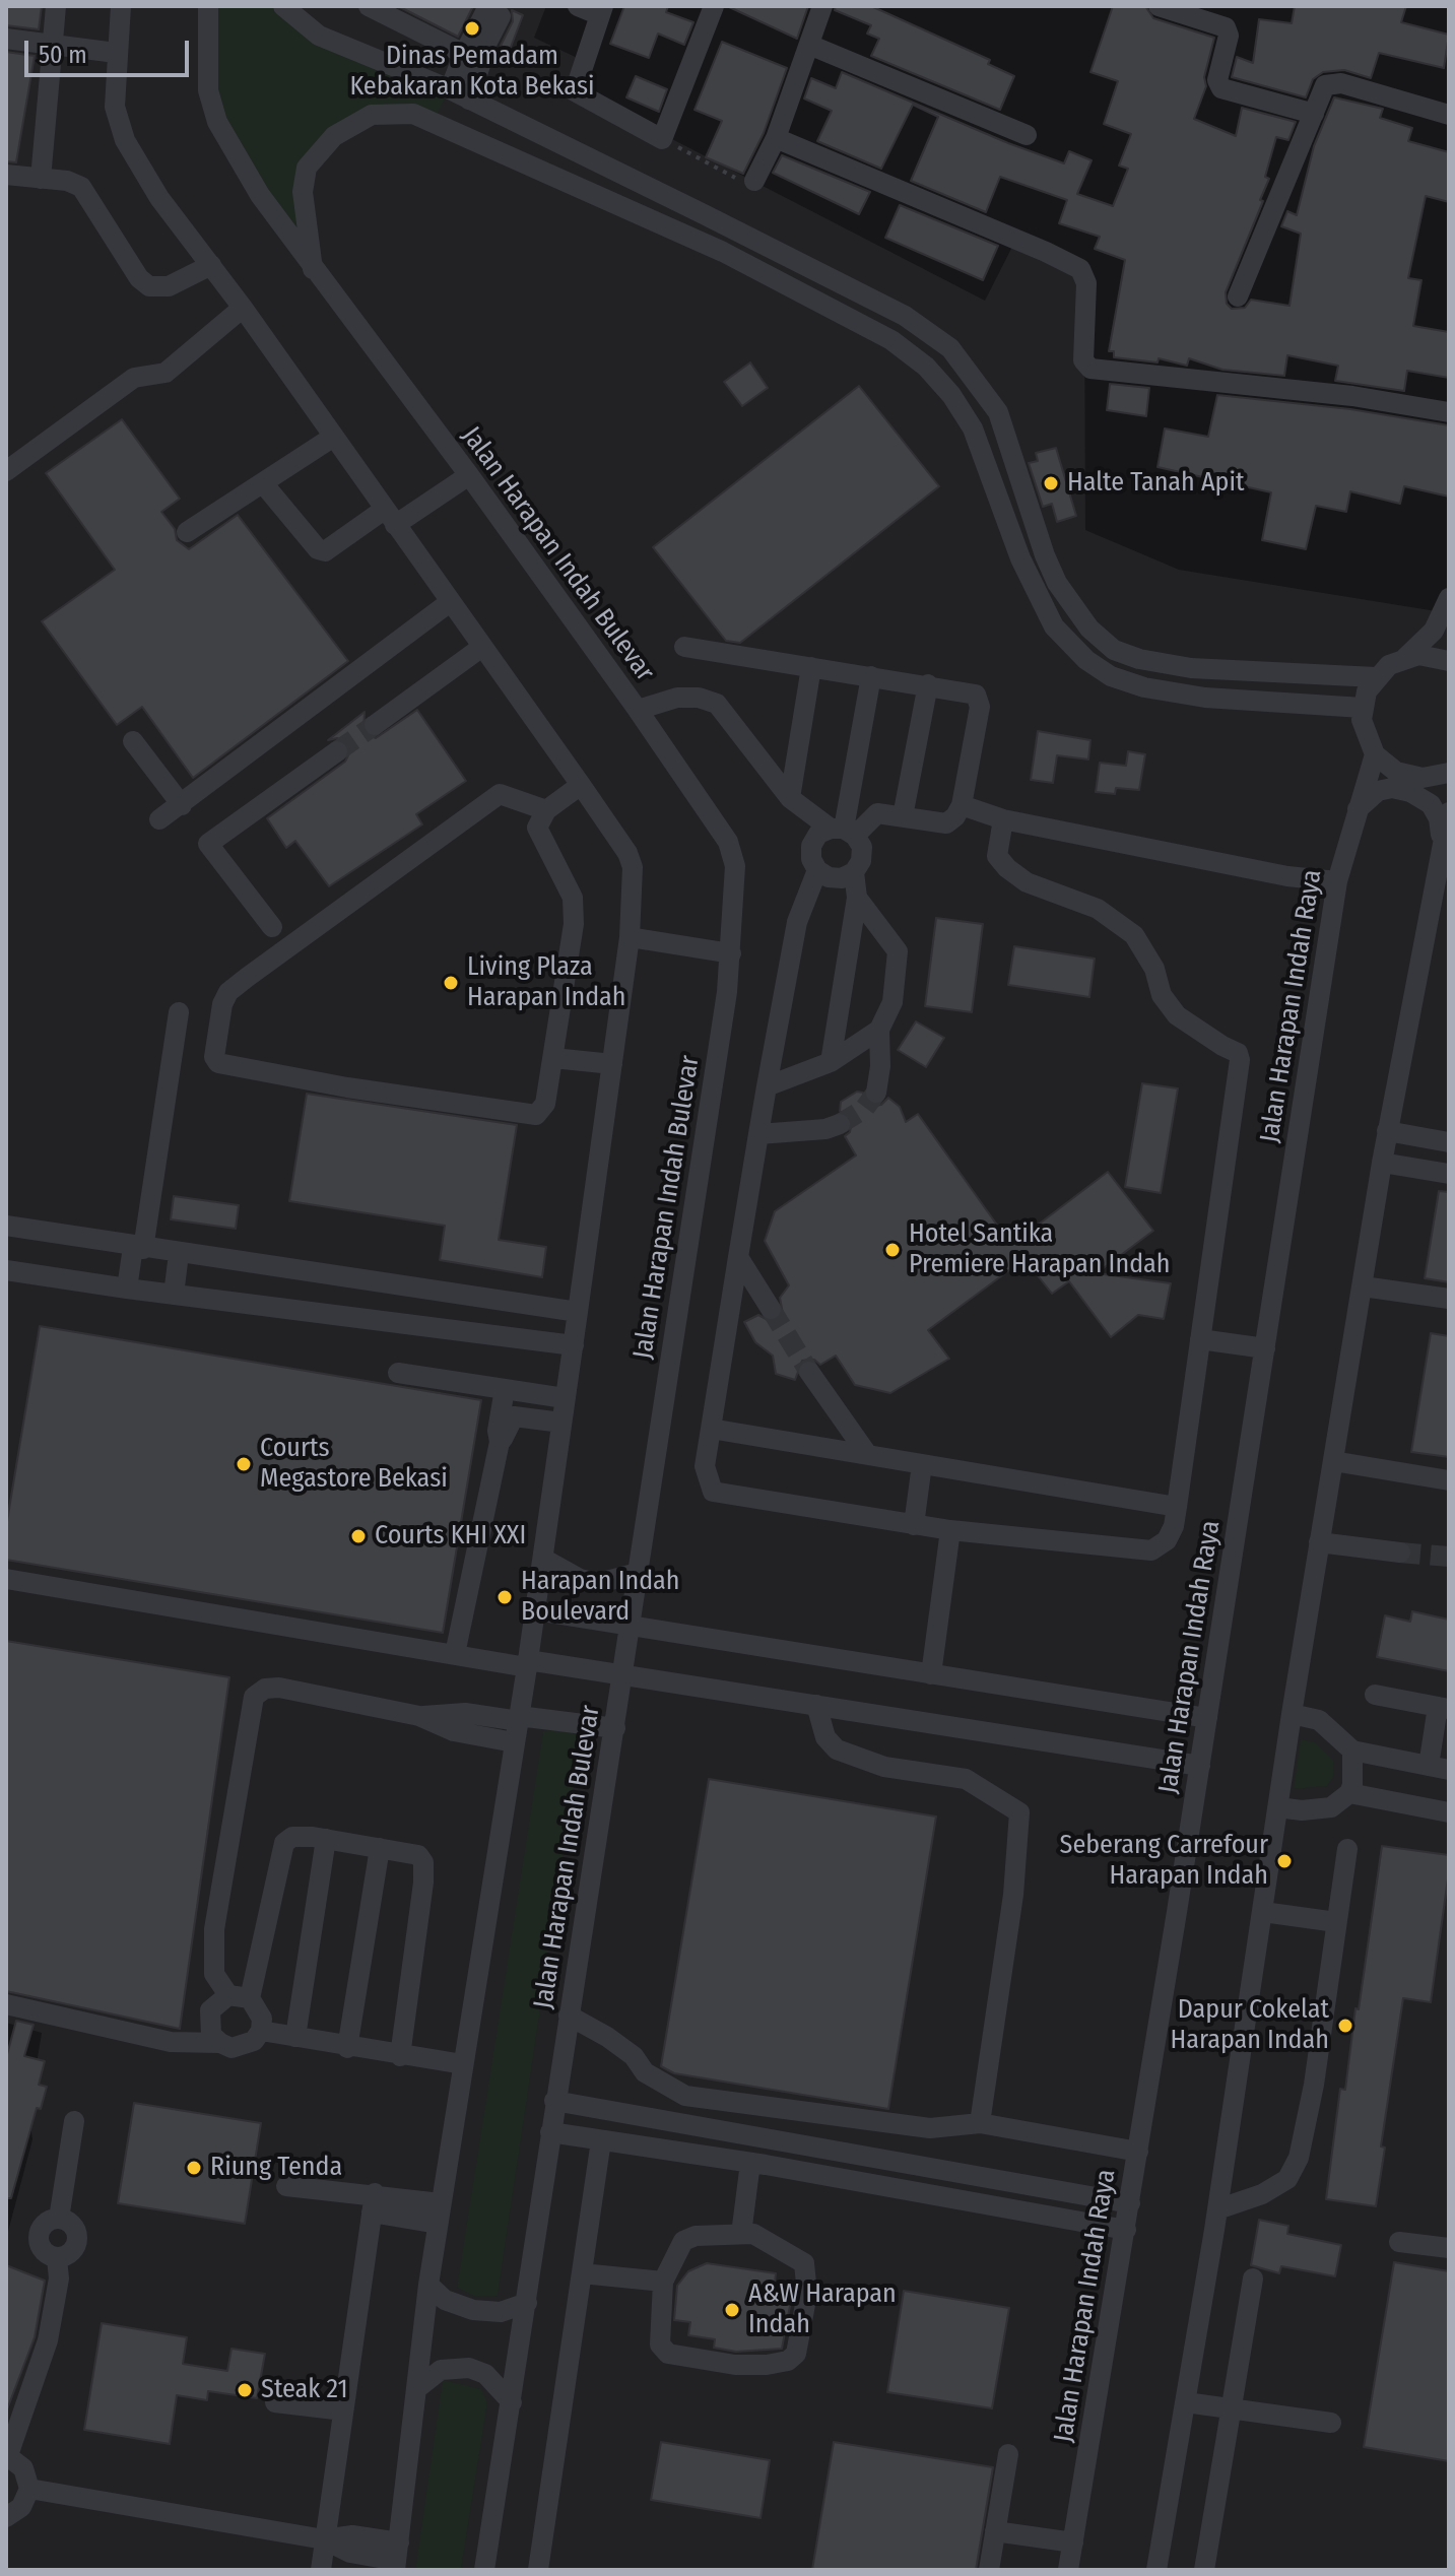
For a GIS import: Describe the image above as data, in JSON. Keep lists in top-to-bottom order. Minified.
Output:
{"streets":{"street":["Jalan Harapan Indah Bulevar","Jalan Harapan Indah Raya"]},"places":["Dinas Pemadam Kebakaran Kota Bekasi","Halte Tanah Apit","Living Plaza Harapan Indah","Hotel Santika Premiere Harapan Indah","Courts Megastore Bekasi","Courts KHI XXI","Harapan Indah Boulevard","Seberang Carrefour Harapan Indah","Dapur Cokelat Harapan Indah","Riung Tenda","A&W Harapan Indah","Steak 21"],"scale_bar":"50 m"}
